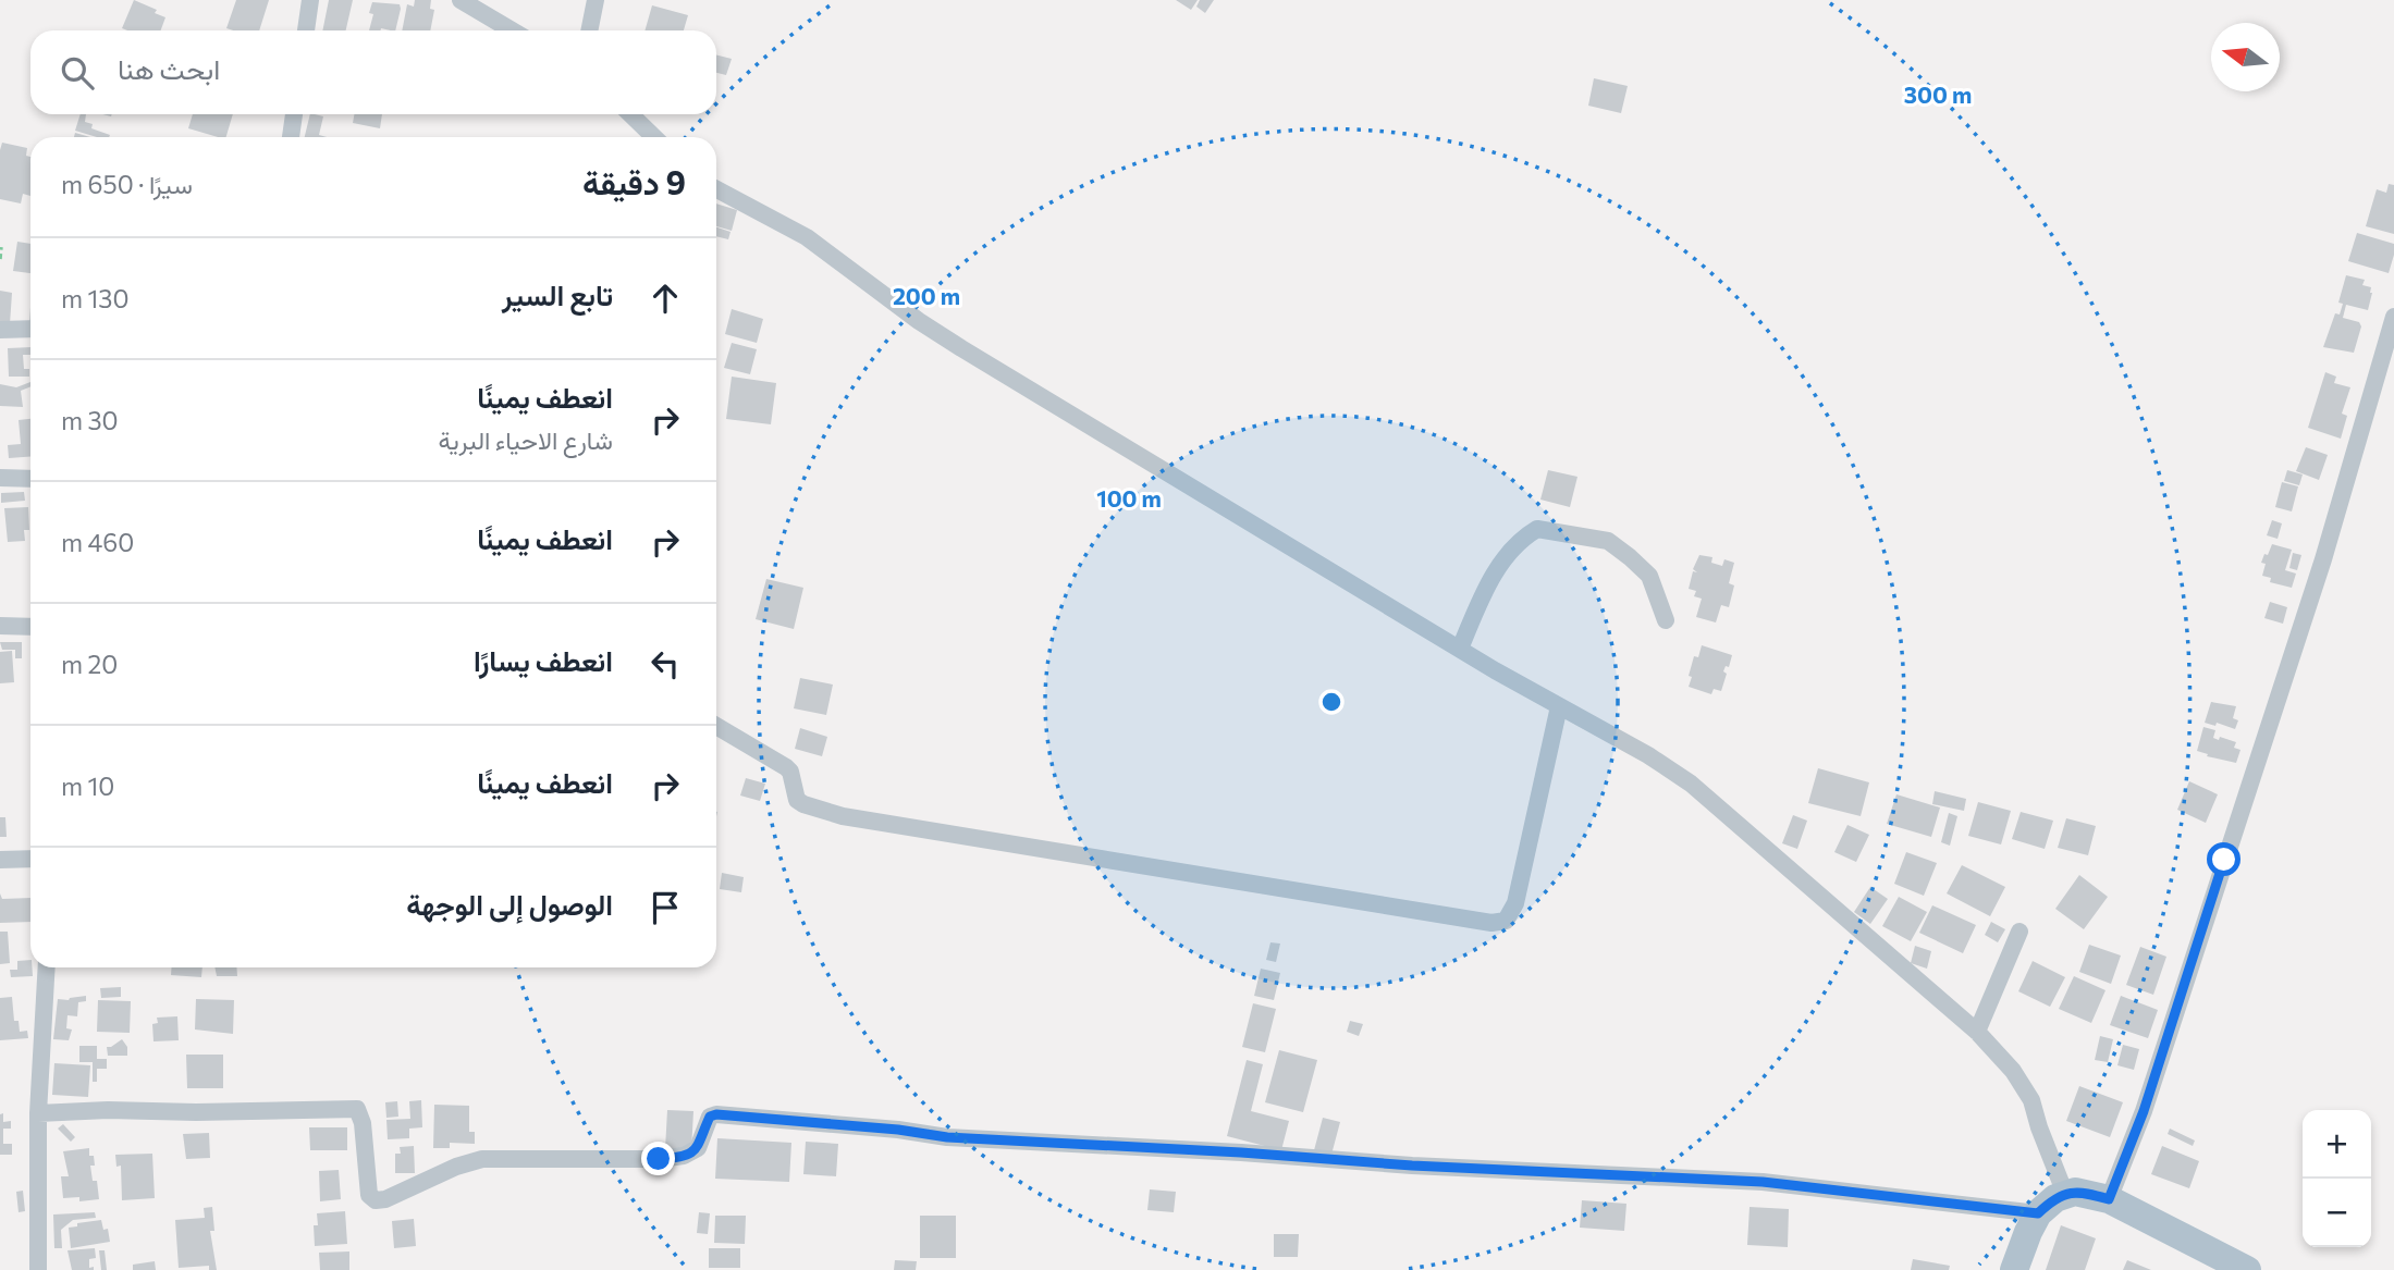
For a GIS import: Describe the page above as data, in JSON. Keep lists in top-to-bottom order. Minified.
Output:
{"north":"left","page":{"search":"ابحث هنا","heading":["9 دقيقة","سيرًا · 650 m"],"list":[["تابع السير","130 m"],["انعطف يمينًا","شارع الاحياء البرية","30 m"],["انعطف يمينًا","460 m"],["انعطف يسارًا","20 m"],["انعطف يمينًا","10 m"],"الوصول إلى الوجهة"],"map_buttons":["+","−"]},"rings":["300 m","200 m","100 m"]}
